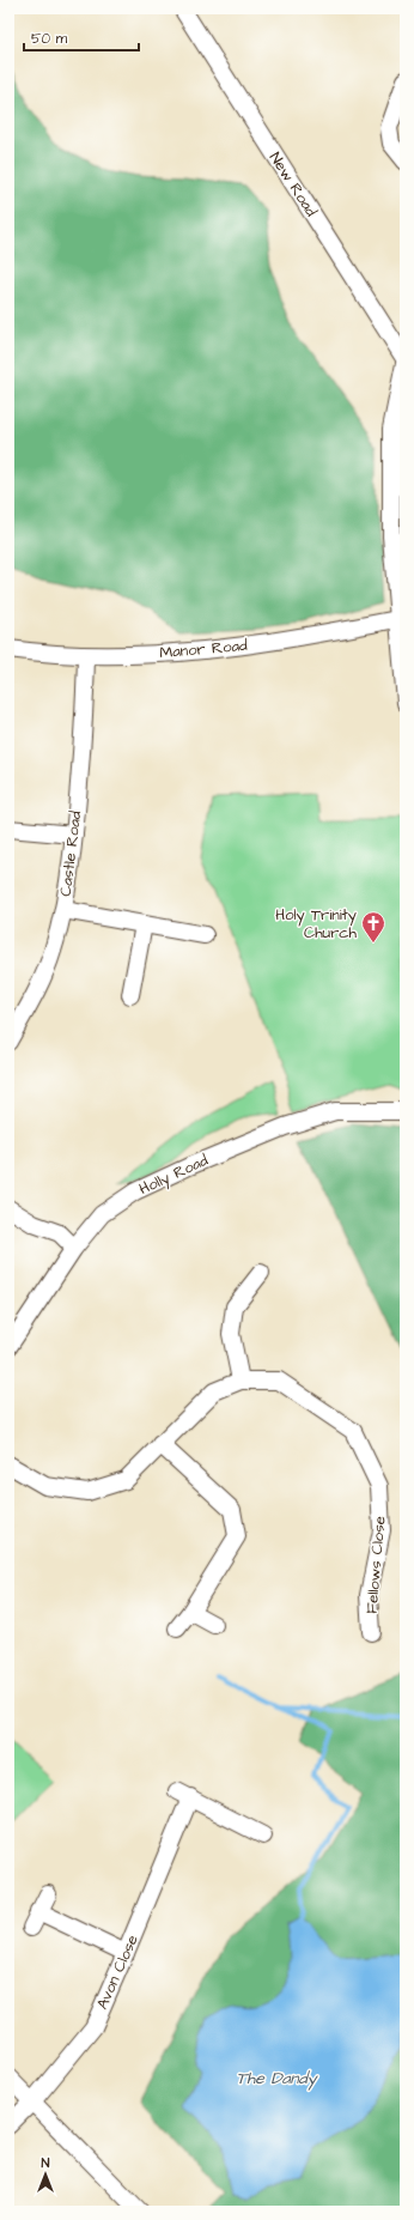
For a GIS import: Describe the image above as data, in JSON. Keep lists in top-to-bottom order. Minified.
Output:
{"streets":{"street":["New Road","Manor Road","Castle Road","Holly Road","Fellows Close","Avon Close"]},"crossings":[["Manor Road","Castle Road"]],"water":["The Dandy"],"places":{"church":["Holy Trinity Church"]},"scale_bar":"50 m","north":"top"}
